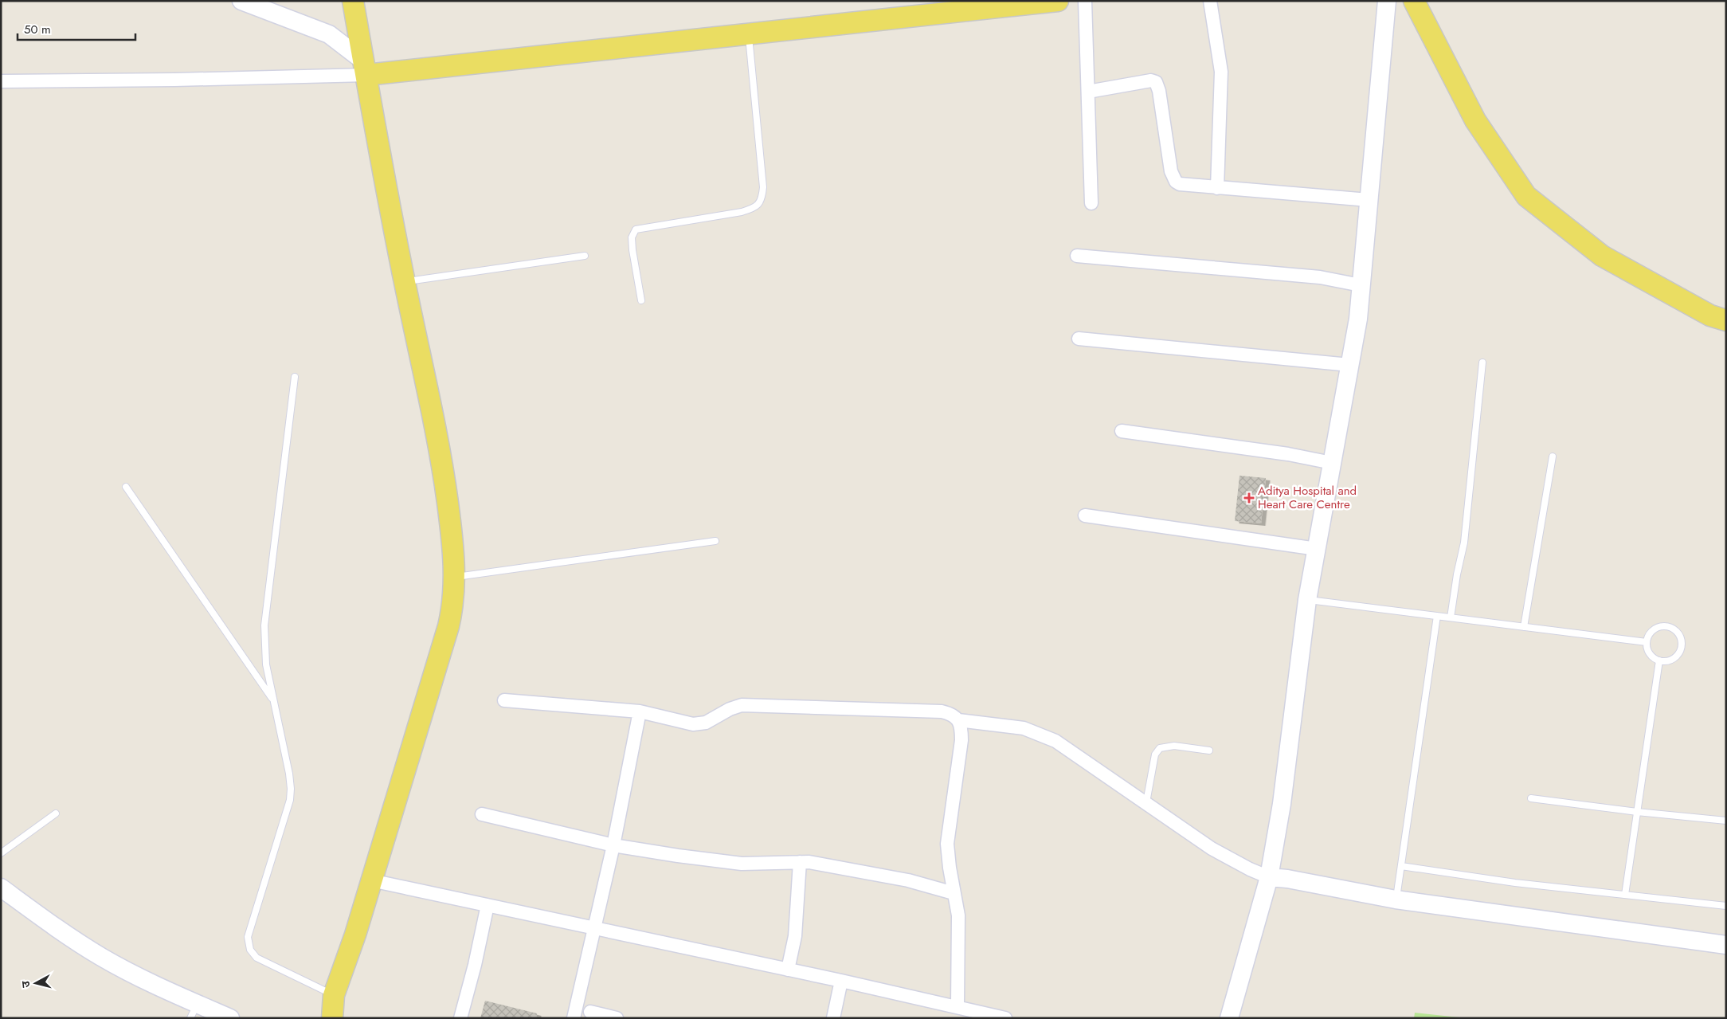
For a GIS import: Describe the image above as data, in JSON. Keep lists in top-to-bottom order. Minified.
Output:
{"places":{"health":["Aditya Hospital and Heart Care Centre"]},"scale_bar":"50 m","north":"left"}
